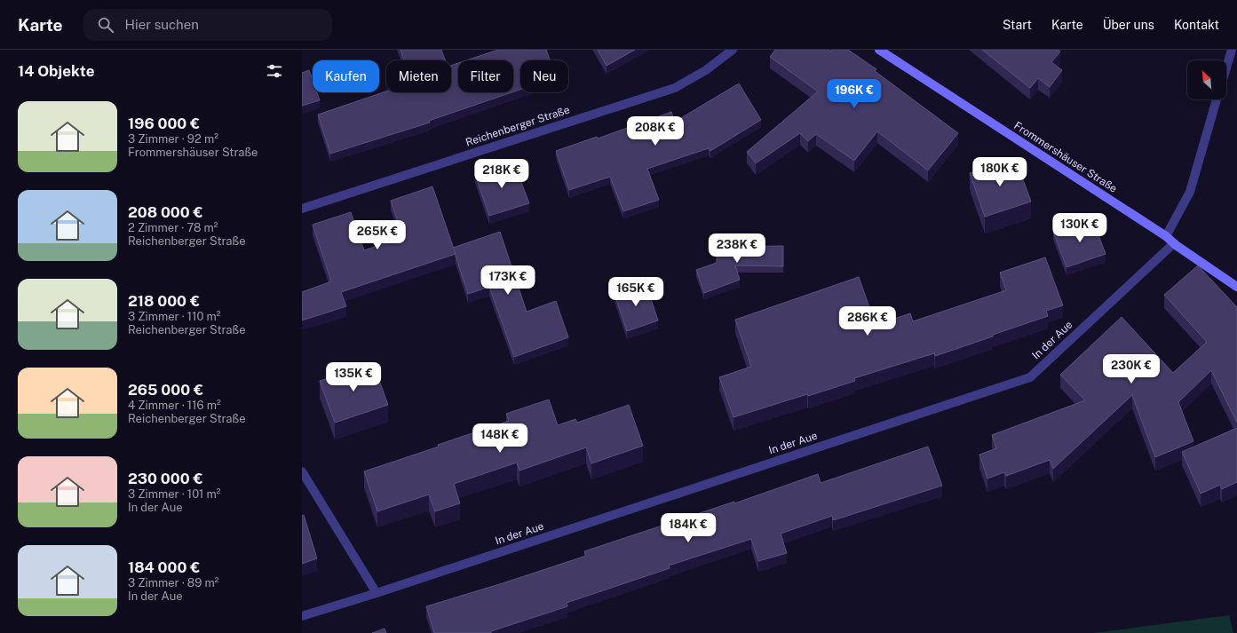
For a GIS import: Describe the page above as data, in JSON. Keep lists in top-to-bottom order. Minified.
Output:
{"streets":{"main road":["Frommershäuser Straße"],"street":["Reichenberger Straße","In der Aue"]},"crossings":[["Frommershäuser Straße","In der Aue"]],"north":"top left","page":{"header":"Karte","search":"Hier suchen","nav":["Start","Karte","Über uns","Kontakt"],"heading":"14 Objekte","chip":["Kaufen","Mieten","Filter","Neu"],"price":["196K €","208K €","180K €","218K €","130K €","265K €","238K €","173K €","165K €","286K €","230K €","135K €","148K €","184K €"],"list":[{"name":"196 000 €","note":"3 Zimmer · 92 m² · Frommershäuser Straße"},{"name":"208 000 €","note":"2 Zimmer · 78 m² · Reichenberger Straße"},{"name":"218 000 €","note":"3 Zimmer · 110 m² · Reichenberger Straße"},{"name":"265 000 €","note":"4 Zimmer · 116 m² · Reichenberger Straße"},{"name":"230 000 €","note":"3 Zimmer · 101 m² · In der Aue"},{"name":"184 000 €","note":"3 Zimmer · 89 m² · In der Aue"}]}}
